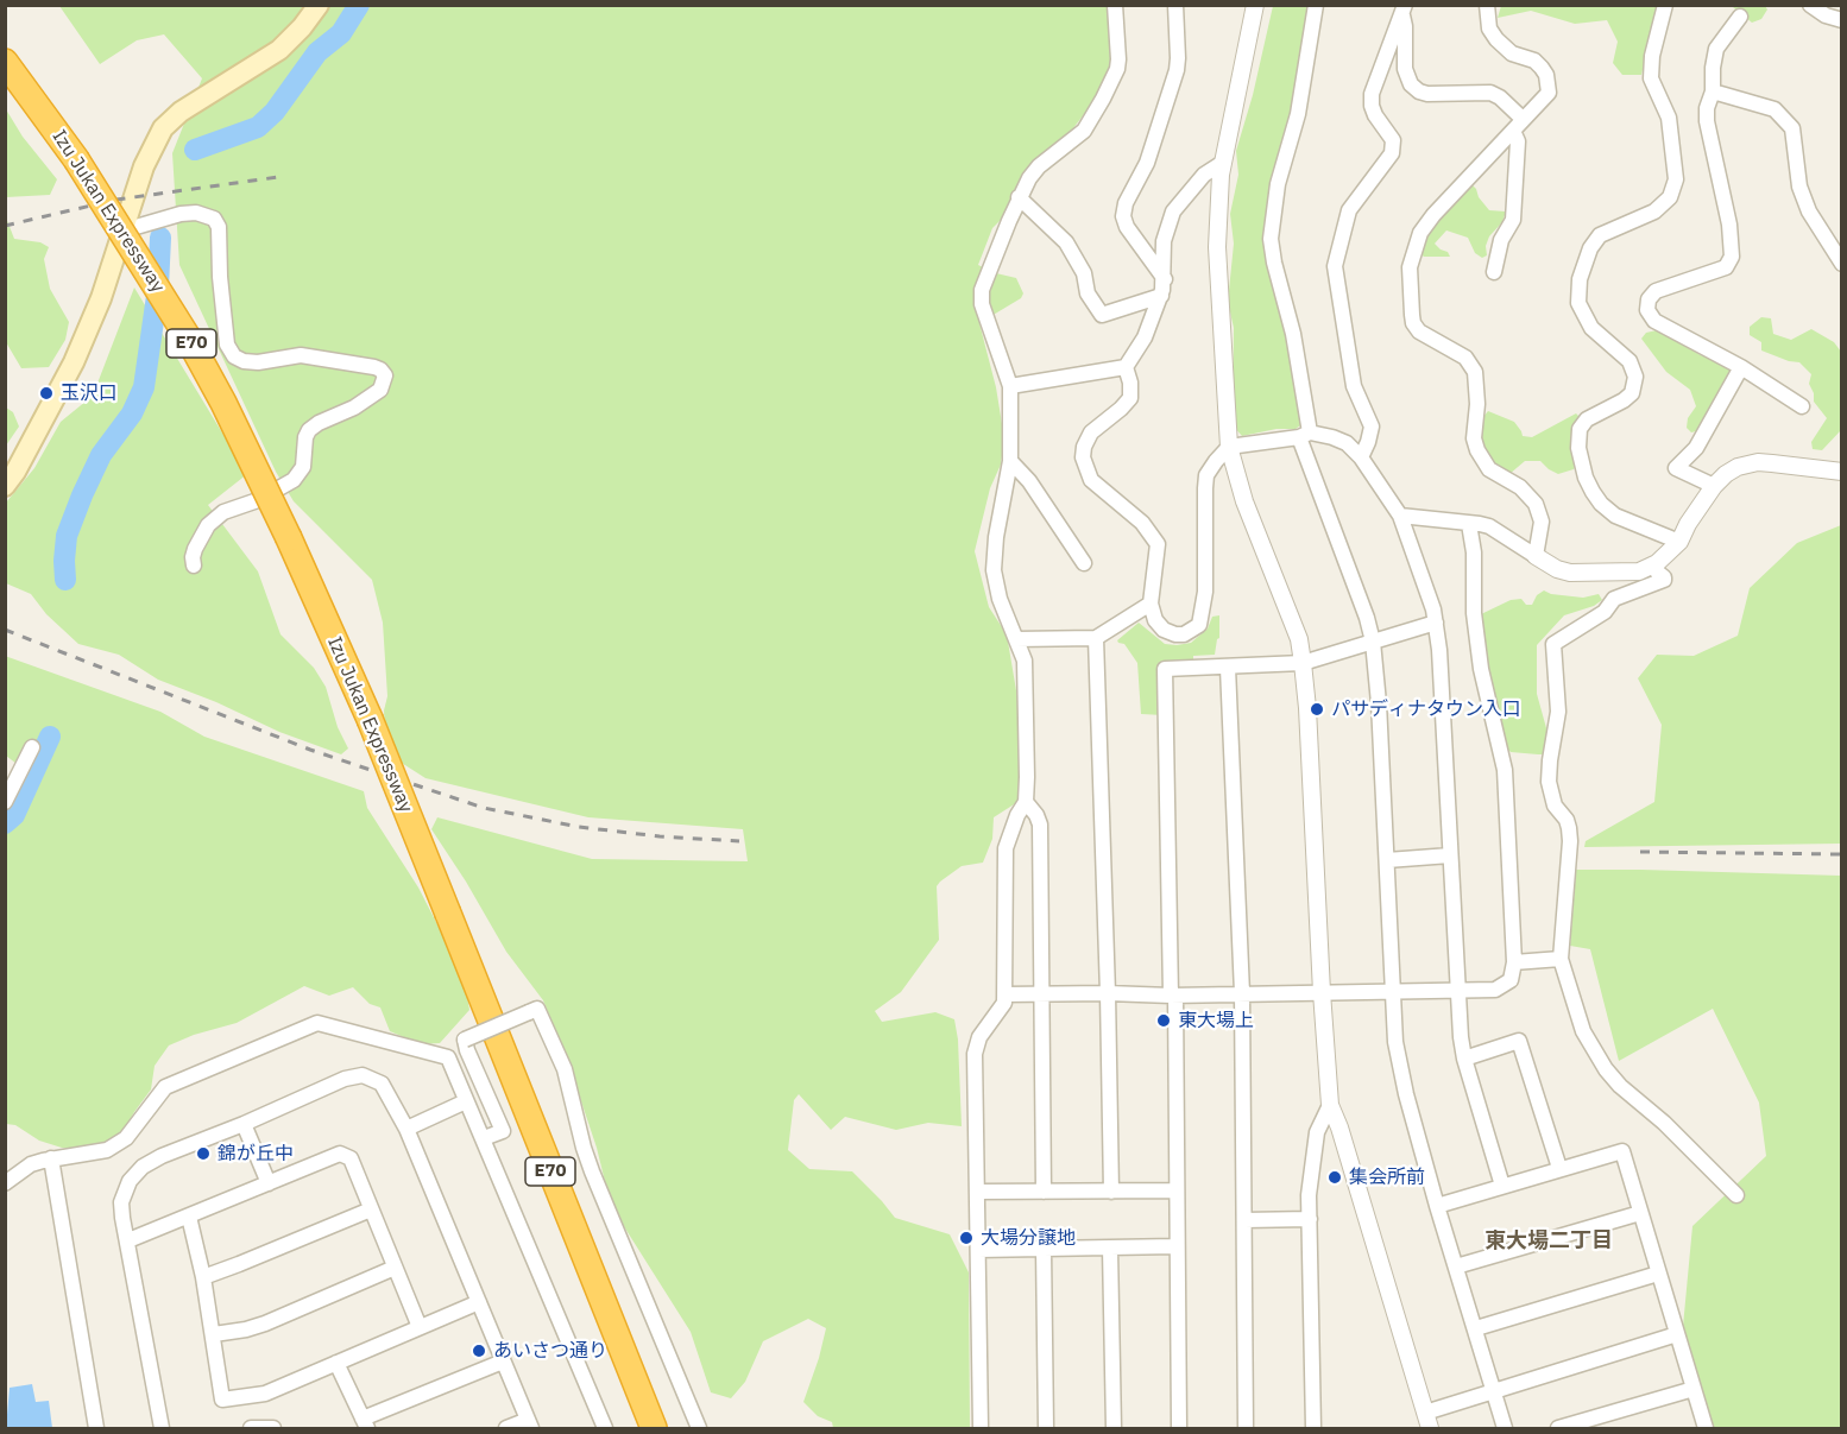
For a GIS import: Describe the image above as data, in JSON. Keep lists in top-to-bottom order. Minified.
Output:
{"streets":{"highway":["Izu Jukan Expressway","E70"]},"districts":["東大場二丁目"],"places":["玉沢口","パサディナタウン入口","東大場上","錦が丘中","集会所前","大場分譲地","あいさつ通り"]}
